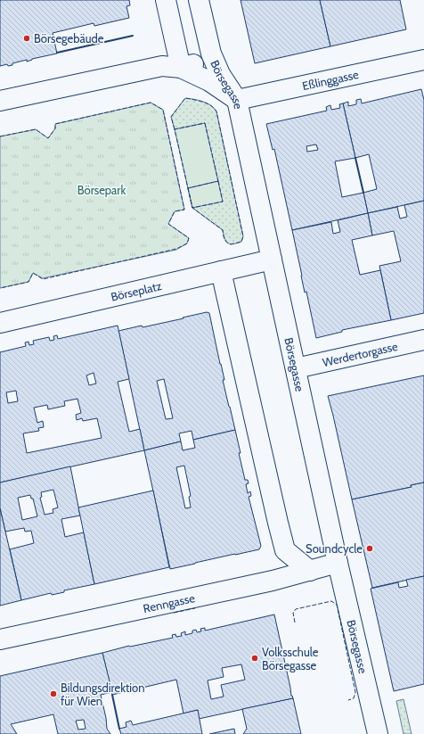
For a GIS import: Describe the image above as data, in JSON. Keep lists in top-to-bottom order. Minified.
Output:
{"streets":{"street":["Eßlinggasse","Börsegasse","Börseplatz","Werdertorgasse","Renngasse"]},"crossings":[["Eßlinggasse","Börsegasse"],["Börsegasse","Börseplatz"],["Börsegasse","Werdertorgasse"],["Börsegasse","Renngasse"]],"parks":["Börsepark"],"places":["Börsegebäude","Soundcycle","Volksschule Börsegasse","Bildungsdirektion für Wien"]}
